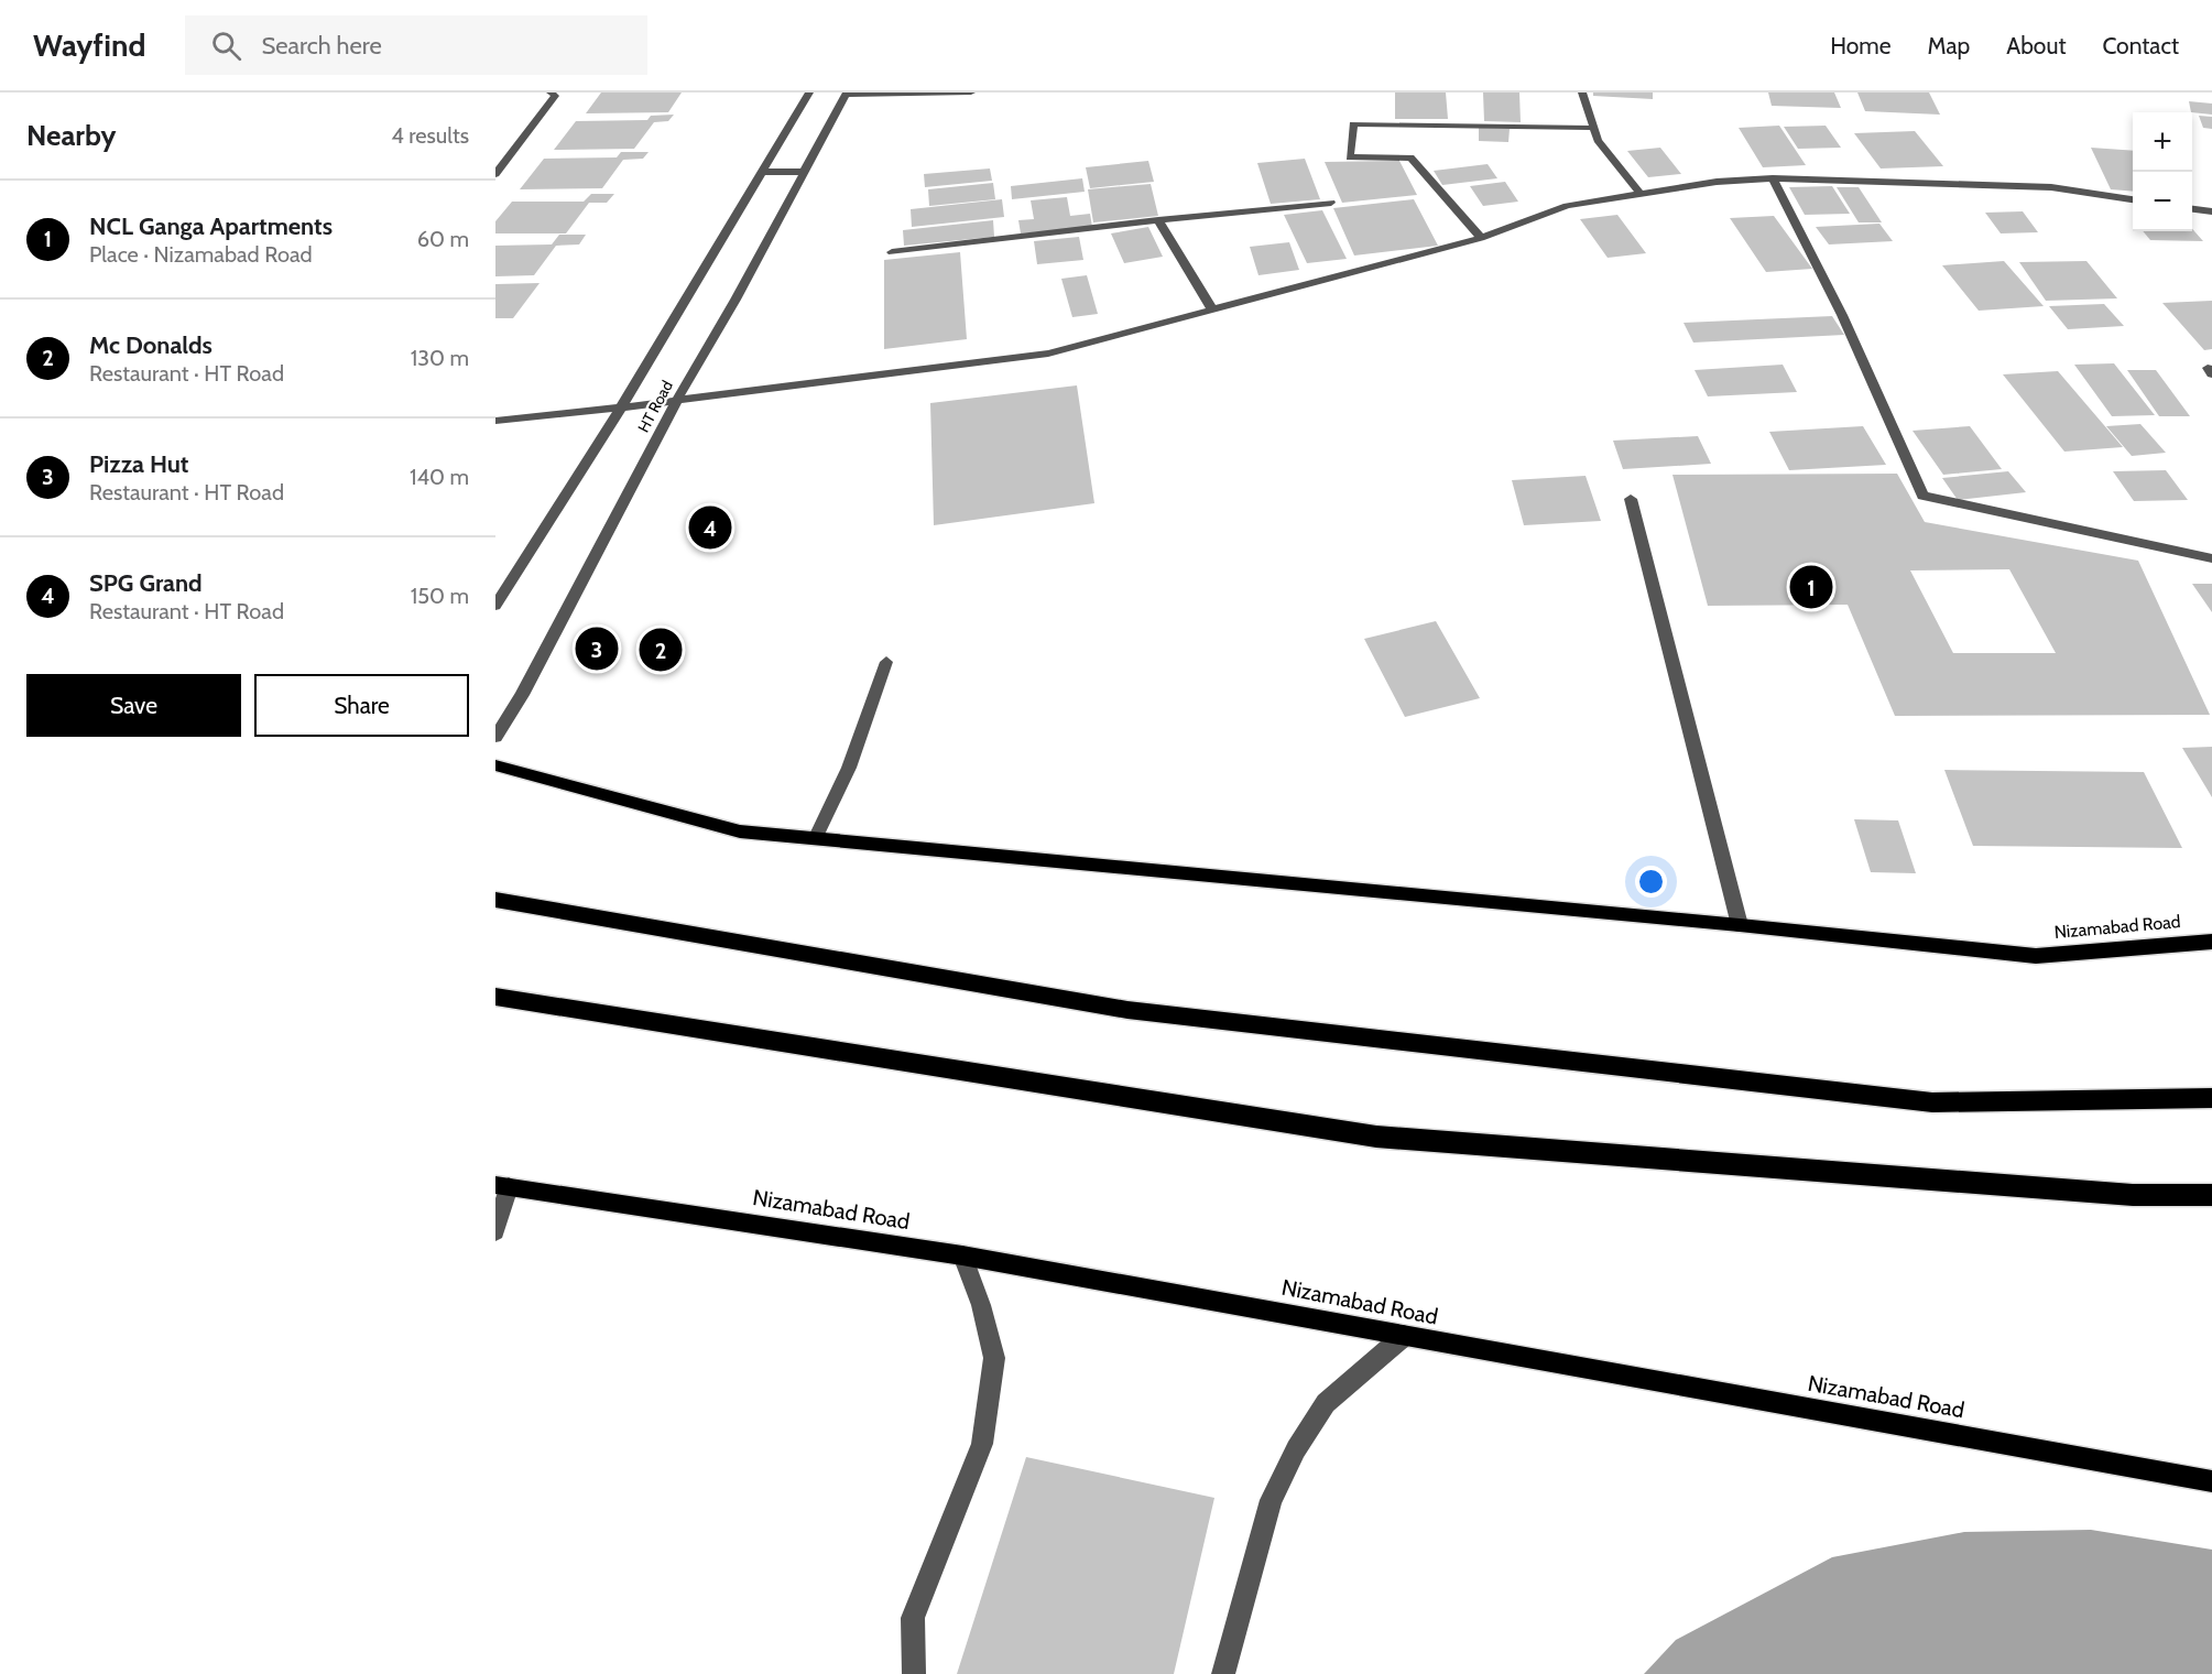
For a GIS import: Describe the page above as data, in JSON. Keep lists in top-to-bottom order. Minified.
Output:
{"streets":{"main road":["Nizamabad Road"],"street":["HT Road"]},"page":{"header":"Wayfind","search":"Search here","nav":["Home","Map","About","Contact"],"heading":["Nearby","4 results"],"map_buttons":["+","−"],"list":[{"mark":"1","name":"NCL Ganga Apartments","note":"Place · Nizamabad Road","value":"60 m"},{"mark":"2","name":"Mc Donalds","note":"Restaurant · HT Road","value":"130 m"},{"mark":"3","name":"Pizza Hut","note":"Restaurant · HT Road","value":"140 m"},{"mark":"4","name":"SPG Grand","note":"Restaurant · HT Road","value":"150 m"}],"pins":["4","1","3","2"],"buttons":["Save","Share"]}}
